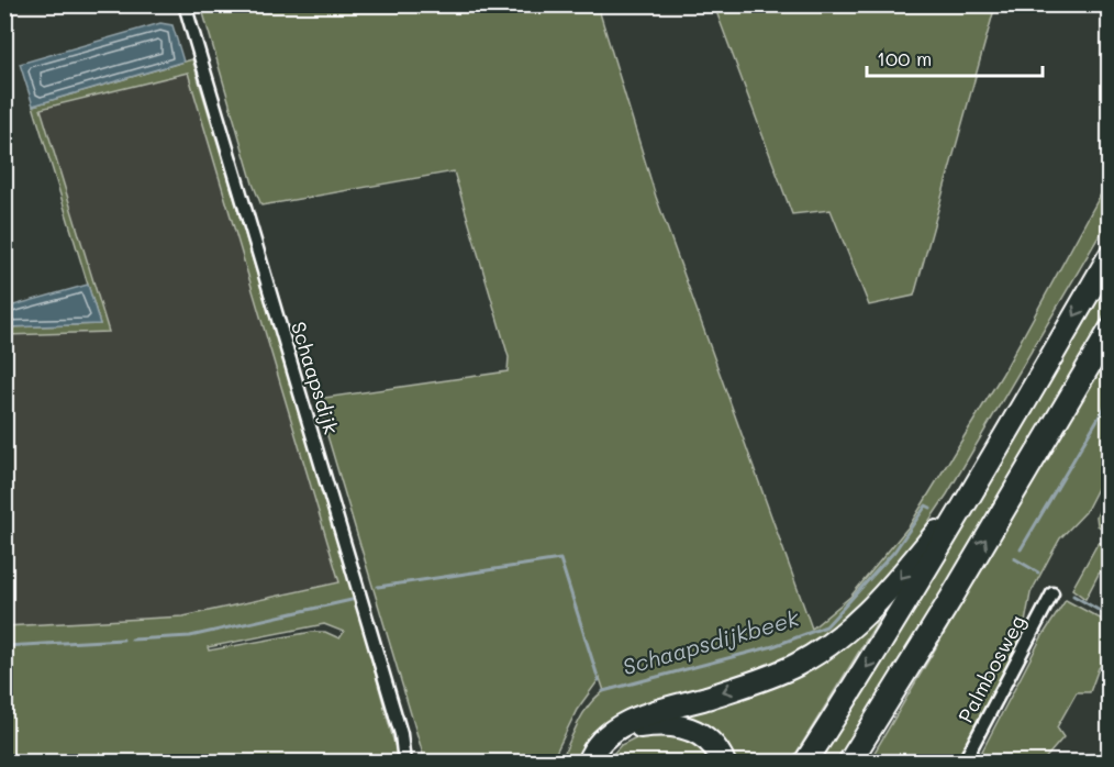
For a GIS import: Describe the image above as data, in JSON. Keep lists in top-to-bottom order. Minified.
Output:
{"streets":{"street":["Schaapsdijk","Palmbosweg"]},"water":["Schaapsdijkbeek"],"scale_bar":"100 m"}
